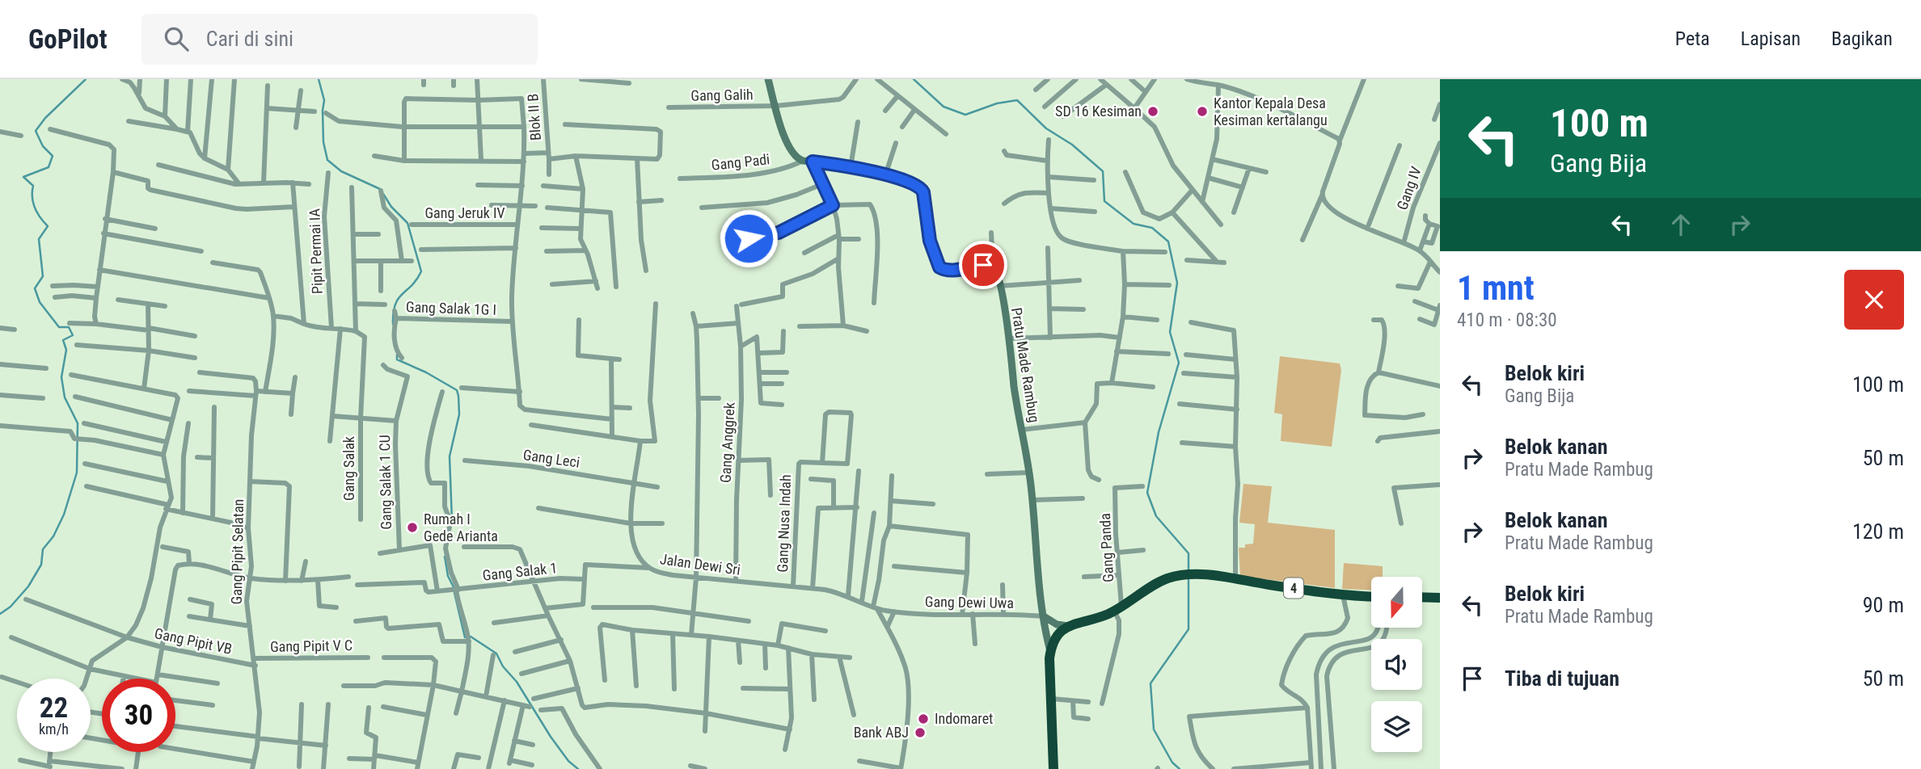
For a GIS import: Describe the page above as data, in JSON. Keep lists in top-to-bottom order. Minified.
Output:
{"streets":{"highway":["4"],"street":["Gang Galih","Blok II B","Gang Padi","Gang IV","Gang Jeruk IV","Pipit Permai IA","Gang Salak 1G I","Pratu Made Rambug","Gang Anggrek","Gang Leci","Gang Salak","Gang Salak 1 CU","Gang Nusa Indah","Gang Panda","Gang Pipit Selatan","Jalan Dewi Sri","Gang Salak 1","Gang Dewi Uwa","Gang Pipit VB","Gang Pipit V C"]},"crossings":[["Pratu Made Rambug","4"],["Pratu Made Rambug","Gang Dewi Uwa"],["Gang Anggrek","Jalan Dewi Sri"],["Gang Leci","Jalan Dewi Sri"],["Gang Salak","Gang Salak 1 CU"],["Gang Salak 1 CU","Gang Salak 1"],["Gang Nusa Indah","Jalan Dewi Sri"],["Gang Panda","4"],["Gang Pipit Selatan","Gang Pipit VB"],["Gang Pipit Selatan","Gang Pipit V C"],["Jalan Dewi Sri","Gang Dewi Uwa"]],"places":["SD 16 Kesiman","Kantor Kepala Desa Kesiman kertalangu","Rumah I Gede Arianta","Indomaret","Bank ABJ"],"north":"bottom","page":{"header":"GoPilot","search":"Cari di sini","nav":["Peta","Lapisan","Bagikan"],"turn":["100 m","Gang Bija"],"heading":["1 mnt","410 m · 08:30"],"list":[{"name":"Belok kiri","note":"Gang Bija","value":"100 m"},{"name":"Belok kanan","note":"Pratu Made Rambug","value":"50 m"},{"name":"Belok kanan","note":"Pratu Made Rambug","value":"120 m"},{"name":"Belok kiri","note":"Pratu Made Rambug","value":"90 m"},{"name":"Tiba di tujuan","value":"50 m"}],"speed":"22 km/h","limit":"30"}}
